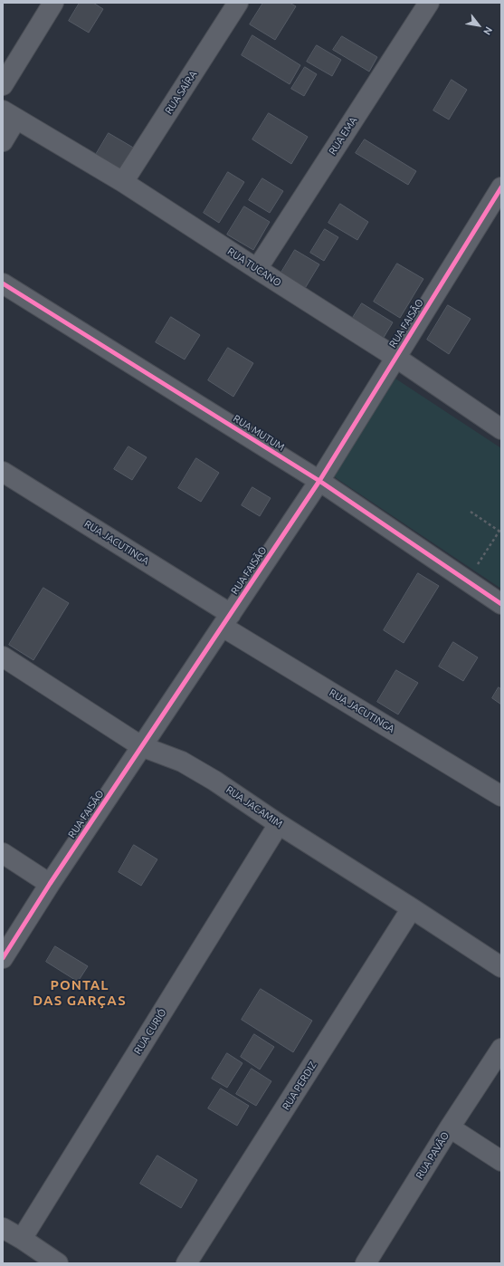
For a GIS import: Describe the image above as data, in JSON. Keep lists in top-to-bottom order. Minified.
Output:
{"streets":{"street":["RUA SAÍRA","RUA EMA","RUA TUCANO","RUA FAISÃO","RUA MUTUM","RUA JACUTINGA","RUA JACAMIM","RUA CURIÓ","RUA PERDIZ","RUA PAVÃO"]},"crossings":[["RUA SAÍRA","RUA TUCANO"],["RUA EMA","RUA TUCANO"],["RUA TUCANO","RUA FAISÃO"],["RUA FAISÃO","RUA MUTUM"],["RUA FAISÃO","RUA JACUTINGA"],["RUA FAISÃO","RUA JACAMIM"],["RUA JACAMIM","RUA CURIÓ"],["RUA JACAMIM","RUA PERDIZ"]],"districts":["PONTAL DAS GARÇAS"],"north":"bottom right"}
